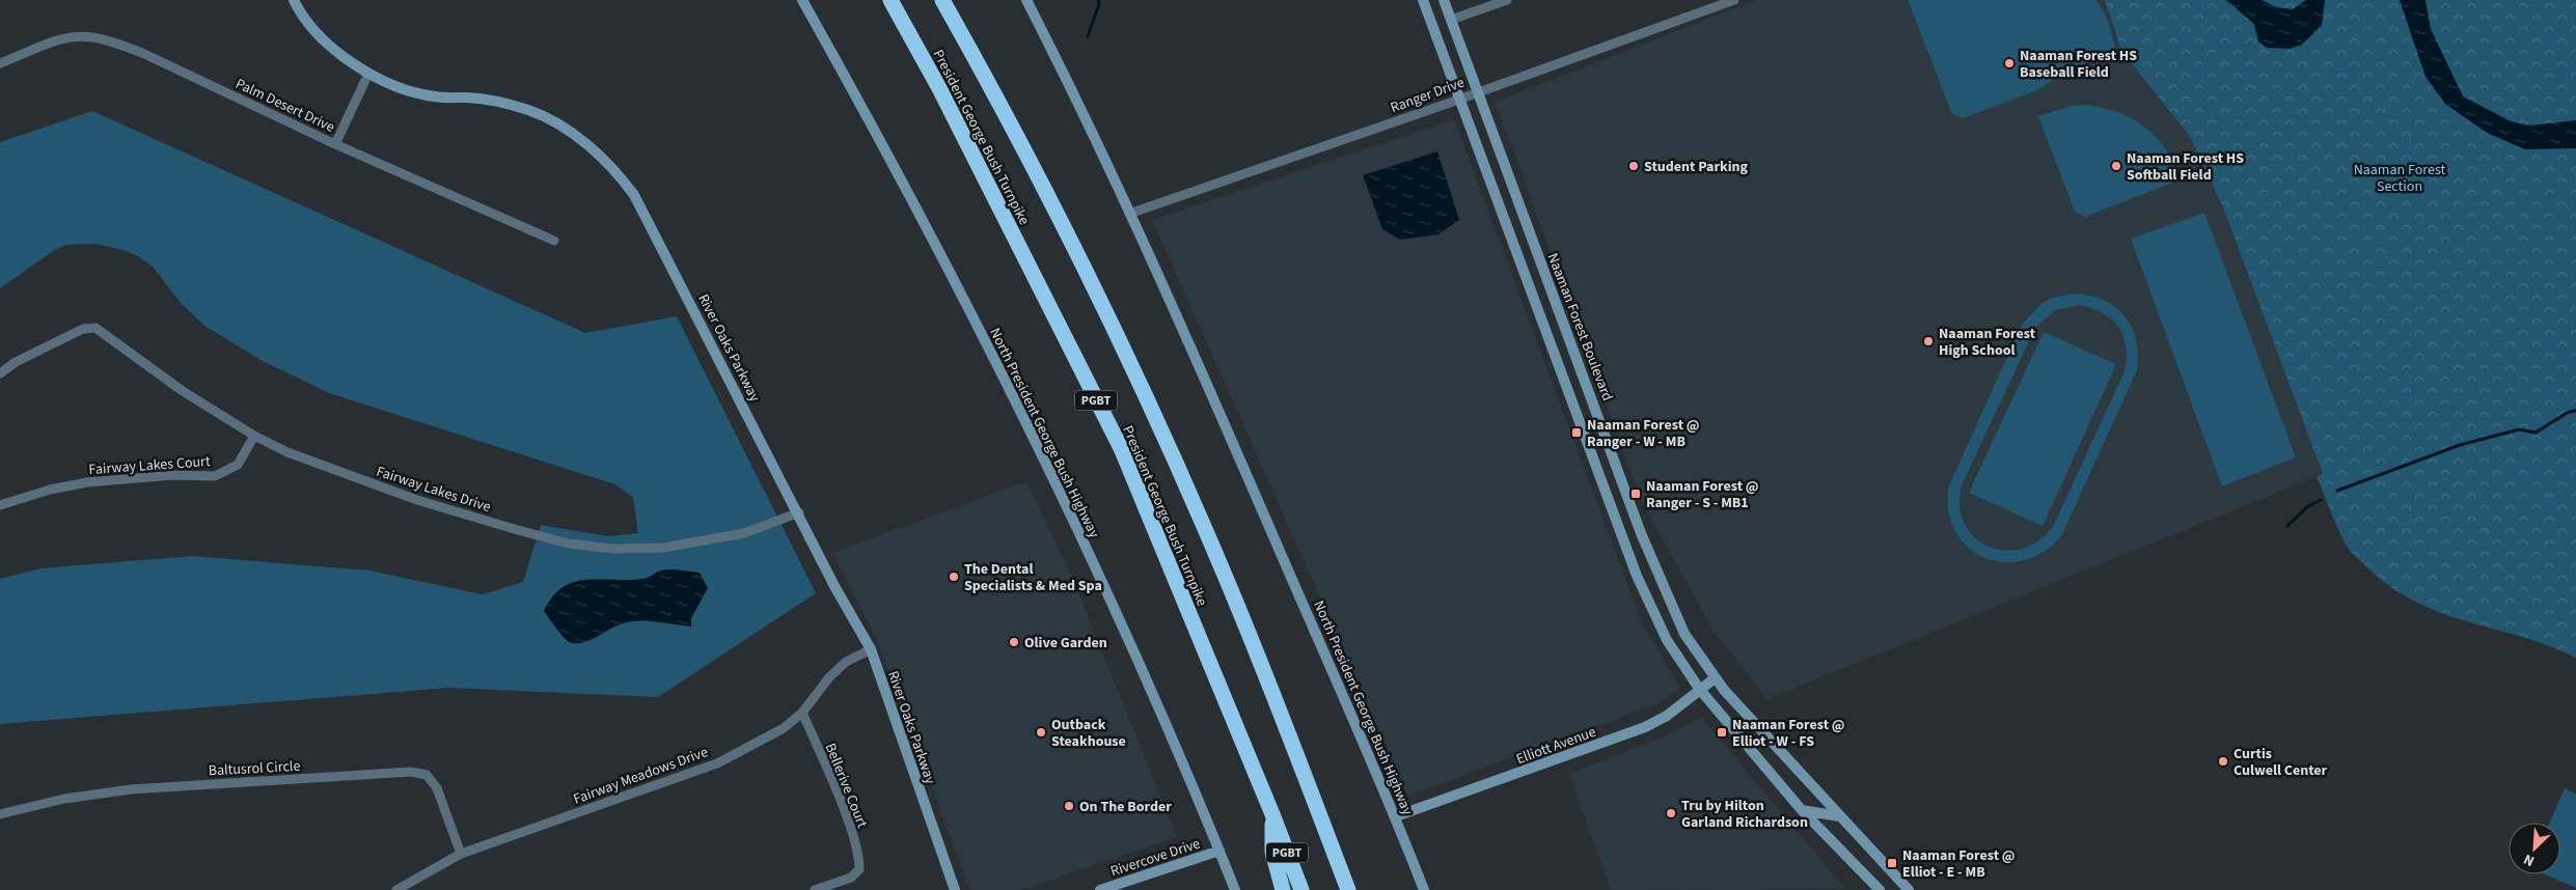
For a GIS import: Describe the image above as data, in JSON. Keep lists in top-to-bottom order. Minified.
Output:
{"streets":{"highway":["President George Bush Turnpike","PGBT"],"main road":["Naaman Forest Boulevard","River Oaks Parkway","North President George Bush Highway","Elliott Avenue","Rivercove Drive"],"street":["Ranger Drive","Palm Desert Drive","Fairway Lakes Court","Fairway Lakes Drive","Baltusrol Circle","Fairway Meadows Drive","Bellerive Court"]},"crossings":[["Ranger Drive","Naaman Forest Boulevard"],["Ranger Drive","North President George Bush Highway"],["Naaman Forest Boulevard","Elliott Avenue"],["River Oaks Parkway","Fairway Lakes Drive"],["River Oaks Parkway","Fairway Meadows Drive"],["North President George Bush Highway","Elliott Avenue"],["North President George Bush Highway","Rivercove Drive"],["Fairway Lakes Court","Fairway Lakes Drive"],["Baltusrol Circle","Fairway Meadows Drive"],["Fairway Meadows Drive","Bellerive Court"]],"parks":["Naaman Forest Section"],"places":{"other":["Naaman Forest HS Baseball Field","Student Parking","Naaman Forest HS Softball Field","Naaman Forest High School","The Dental Specialists & Med Spa","Olive Garden","Outback Steakhouse","Curtis Culwell Center","On The Border","Tru by Hilton Garland Richardson"],"transit":["Naaman Forest @ Ranger - W - MB","Naaman Forest @ Ranger - S - MB1","Naaman Forest @ Elliot - W - FS","Naaman Forest @ Elliot - E - MB"]},"north":"bottom left"}
